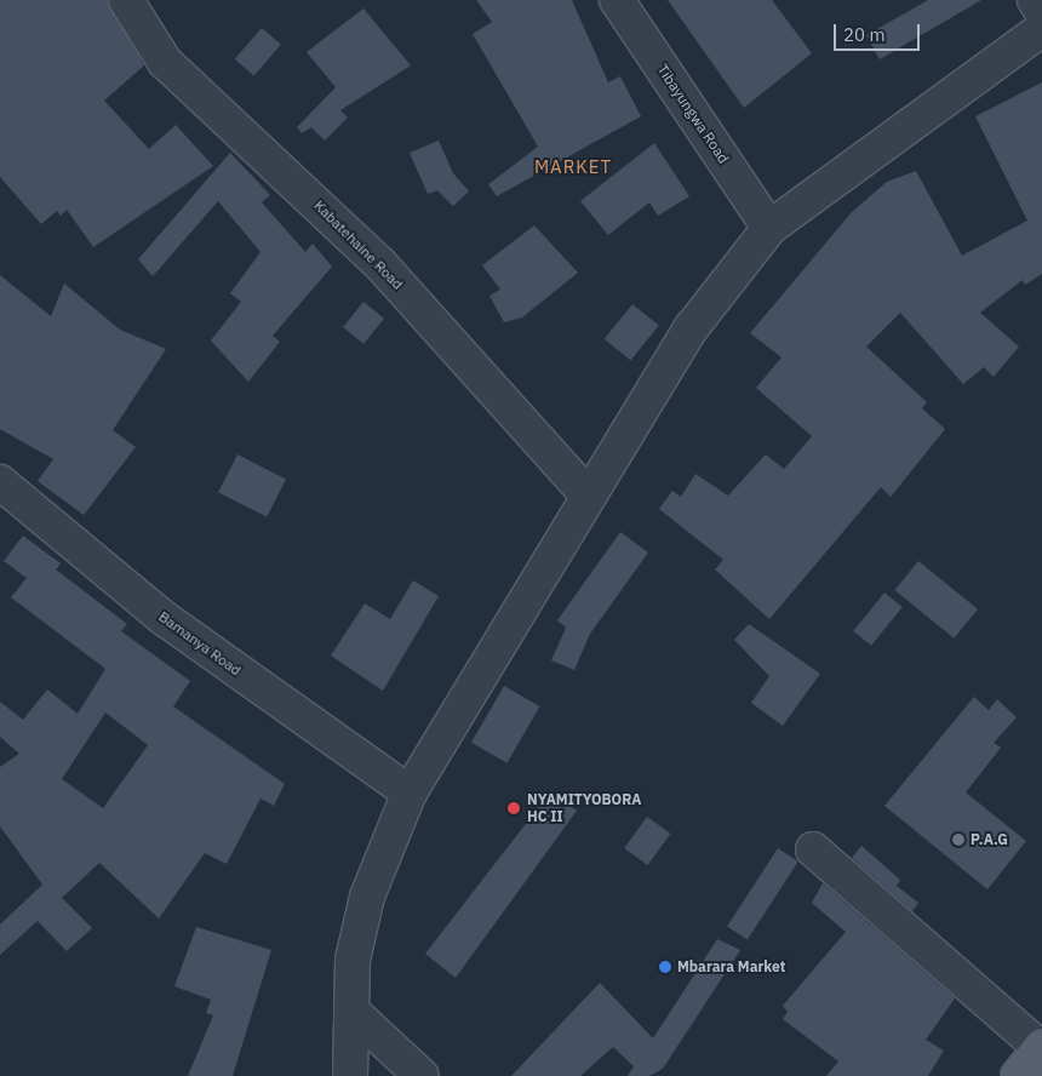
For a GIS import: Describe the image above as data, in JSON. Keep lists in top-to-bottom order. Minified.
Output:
{"streets":{"street":["Tibayungwa Road","Kabatehaine Road","Bamanya Road"]},"districts":["MARKET"],"places":["NYAMITYOBORA HC II","P.A.G","Mbarara Market"],"scale_bar":"20 m"}
